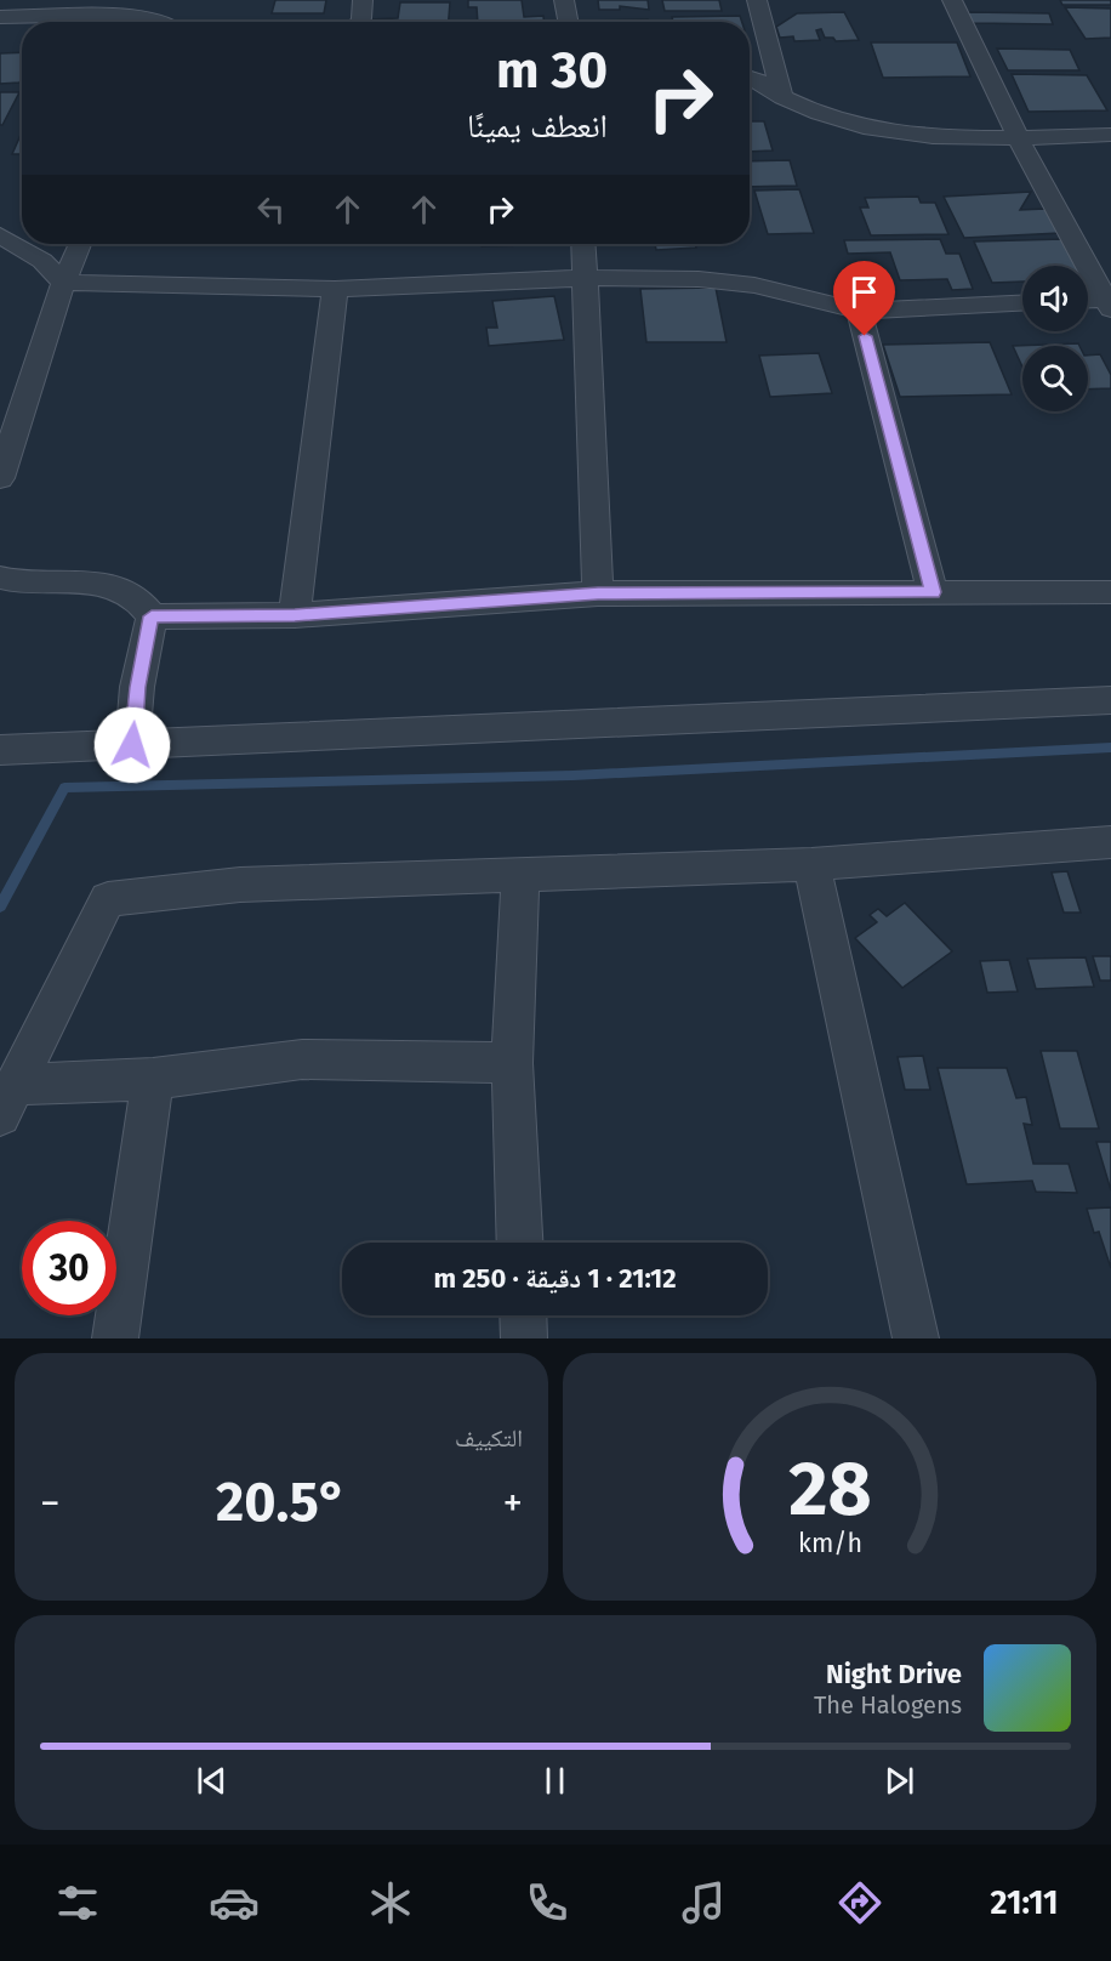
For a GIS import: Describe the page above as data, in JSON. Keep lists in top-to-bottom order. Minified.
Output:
{"page":{"turn":["30 m","انعطف يمينًا"],"limit":"30","trip":"21:12 · 1 دقيقة · 250 m","tile":"التكييف","heat":["−","20.5°","+"],"song":["Night Drive","The Halogens"],"tabs":"21:11","gauge":["28","km/h"]}}
